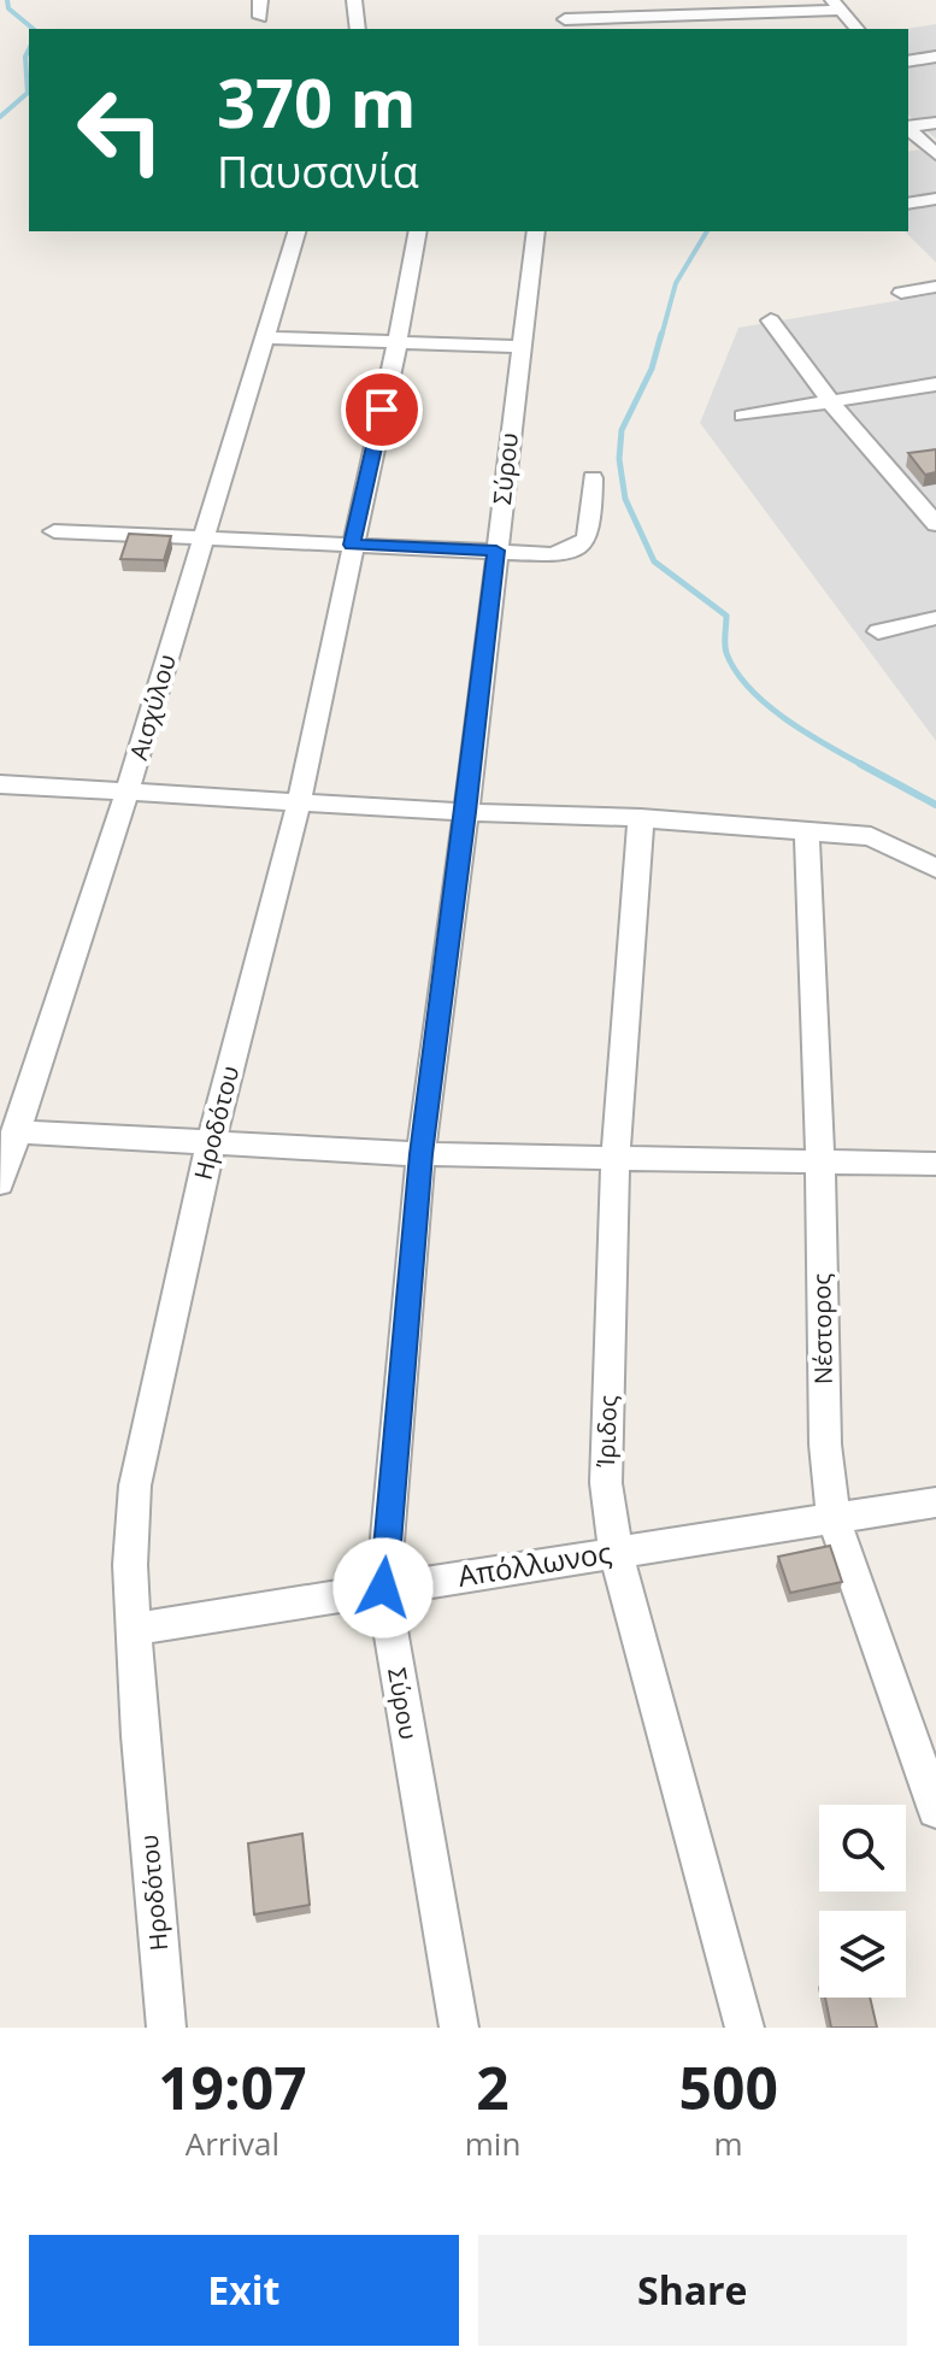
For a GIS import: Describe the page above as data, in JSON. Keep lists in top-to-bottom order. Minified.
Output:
{"streets":{"street":["Σύρου","Αισχύλου","Ηροδότου","Νέστορος","Ίριδος","Απόλλωνος"]},"crossings":[["Σύρου","Απόλλωνος"],["Ηροδότου","Απόλλωνος"],["Νέστορος","Απόλλωνος"],["Ίριδος","Απόλλωνος"]],"page":{"turn":["370 m","Παυσανία"],"eta":["19:07","Arrival","2","min","500","m"],"buttons":["Exit","Share"]}}
